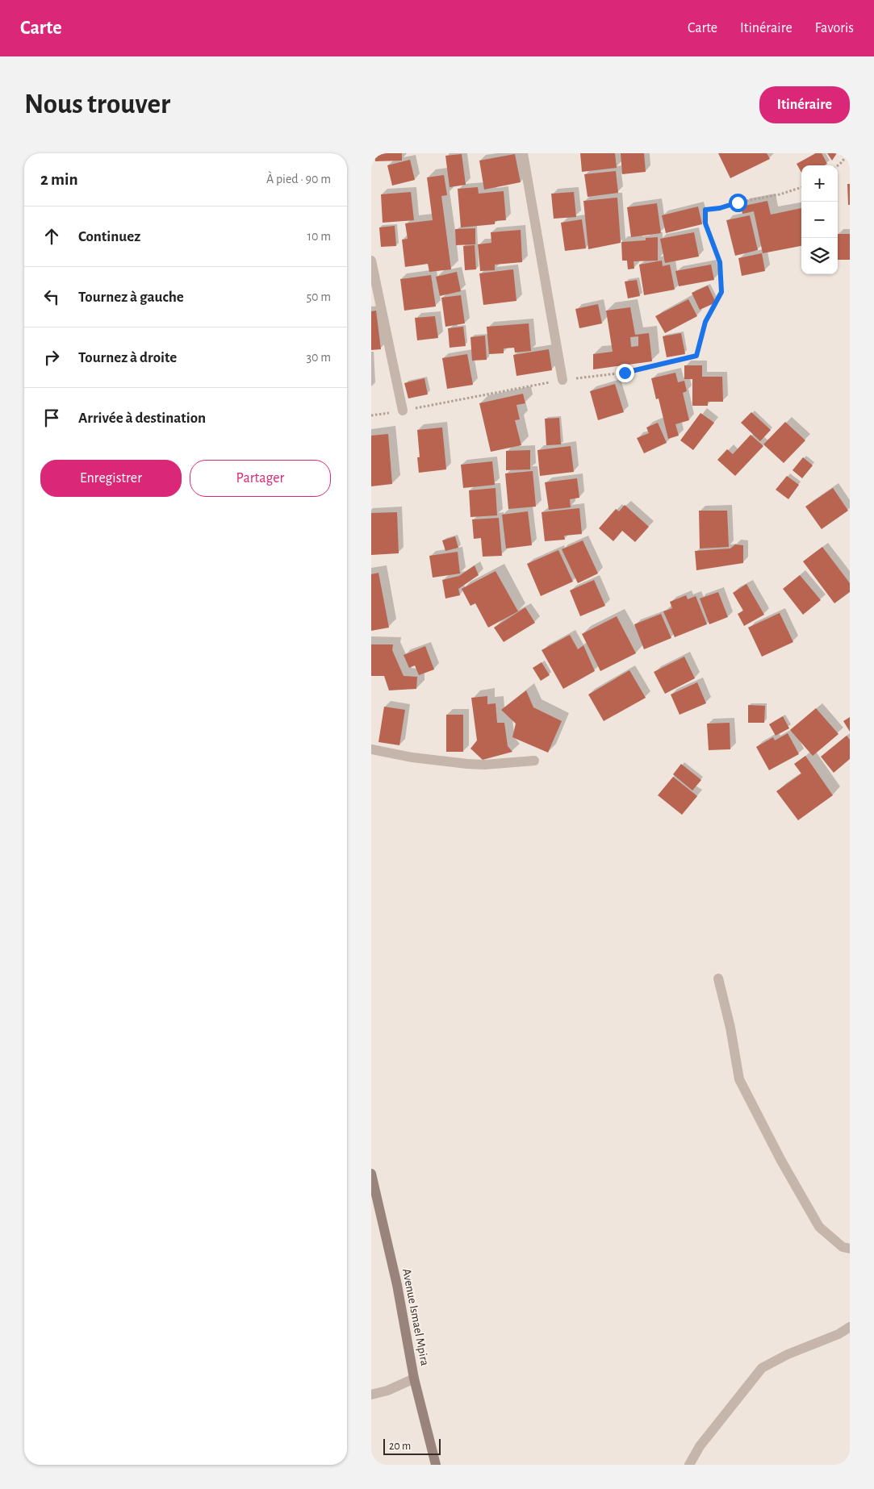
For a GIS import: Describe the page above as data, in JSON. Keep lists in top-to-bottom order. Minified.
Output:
{"streets":{"main road":["Avenue Ismael Mpira"]},"scale_bar":"20 m","page":{"header":"Carte","nav":["Carte","Itinéraire","Favoris"],"buttons":["Itinéraire",["Enregistrer","Partager"]],"title":"Nous trouver","heading":["2 min","À pied · 90 m"],"map_buttons":["+","−"],"list":[["Continuez","10 m"],["Tournez à gauche","50 m"],["Tournez à droite","30 m"],"Arrivée à destination"],"scale":"20 m"}}
